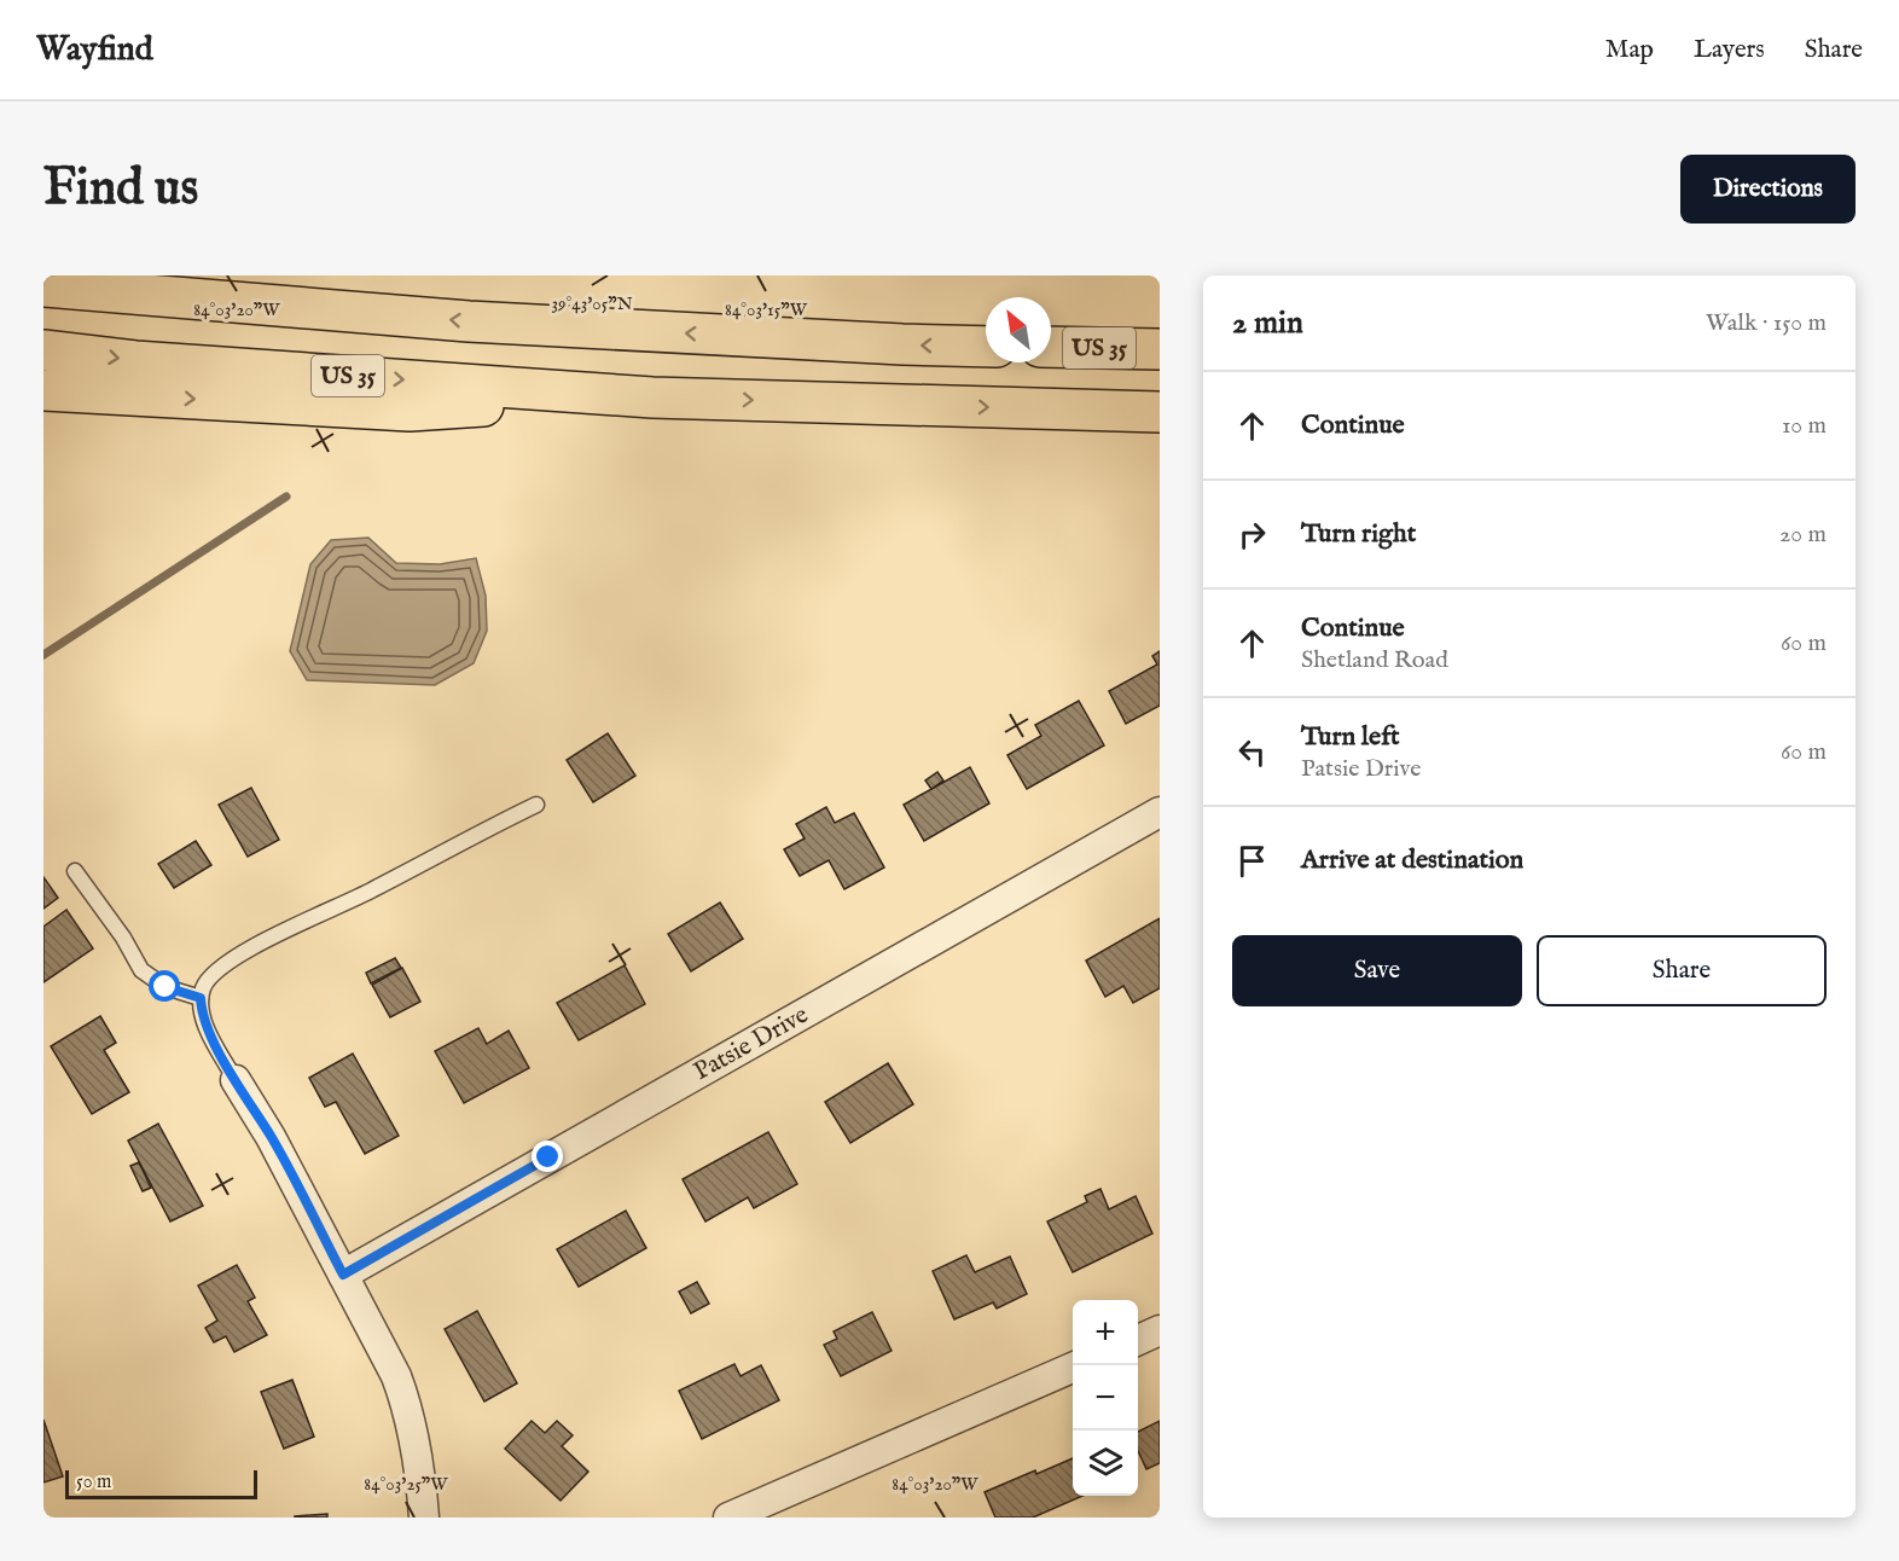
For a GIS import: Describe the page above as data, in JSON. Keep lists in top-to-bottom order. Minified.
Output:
{"streets":{"highway":["US 35"],"street":["Patsie Drive"]},"scale_bar":"50 m","north":"top left","page":{"header":"Wayfind","nav":["Map","Layers","Share"],"buttons":["Directions",["Save","Share"]],"title":"Find us","heading":["2 min","Walk · 150 m"],"list":[["Continue","10 m"],["Turn right","20 m"],["Continue","Shetland Road","60 m"],["Turn left","Patsie Drive","60 m"],"Arrive at destination"],"map_buttons":["+","−"],"scale":"50 m"},"coordinates":["39°43'05\"N","84°03'15\"W","84°03'20\"W","84°03'25\"W"]}
